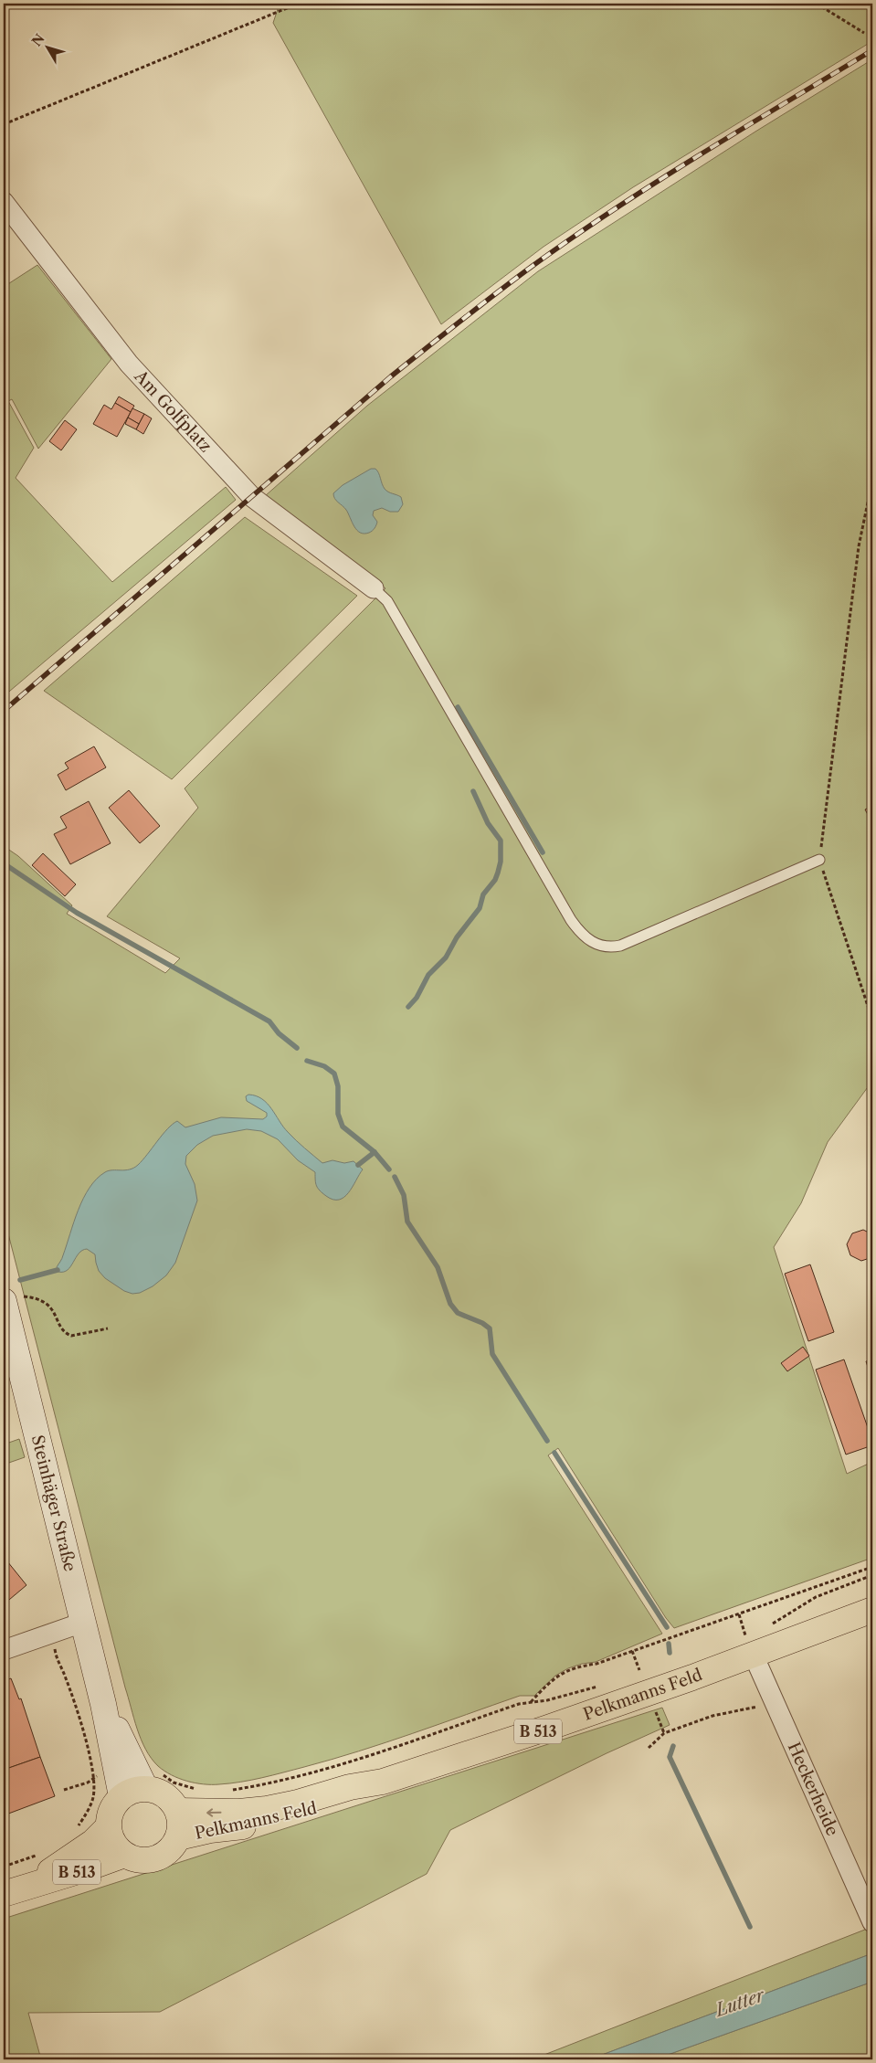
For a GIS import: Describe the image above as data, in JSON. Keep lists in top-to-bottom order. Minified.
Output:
{"streets":{"main road":["Steinhäger Straße","Pelkmanns Feld","B 513"],"street":["Am Golfplatz","Heckerheide"]},"crossings":[["Steinhäger Straße","Pelkmanns Feld"],["Steinhäger Straße","B 513"],["Pelkmanns Feld","B 513"],["Pelkmanns Feld","Heckerheide"]],"water":["Lutter"],"north":"top left"}
